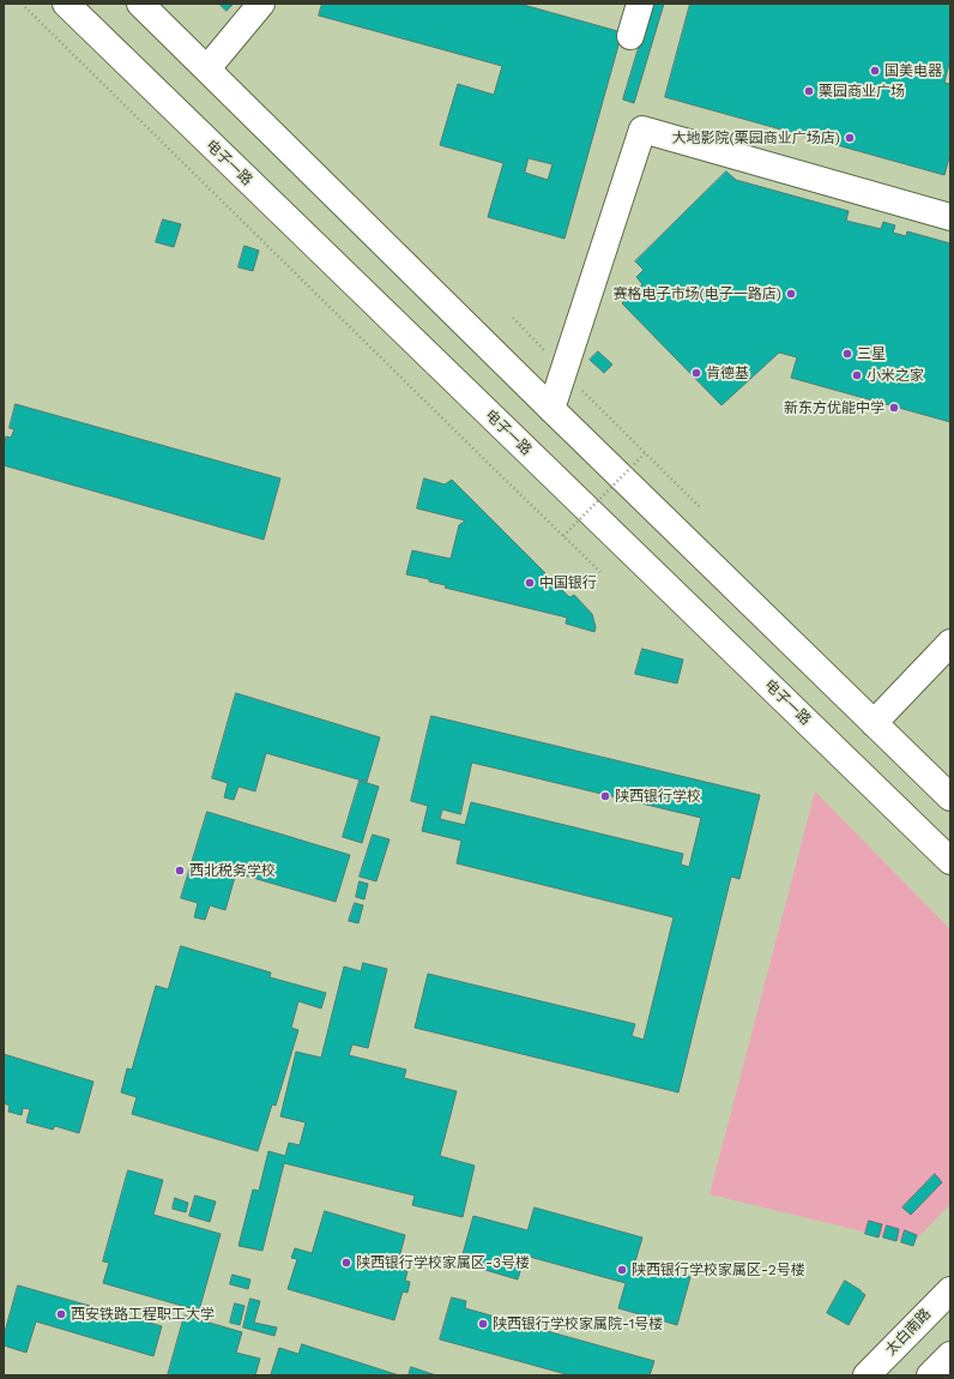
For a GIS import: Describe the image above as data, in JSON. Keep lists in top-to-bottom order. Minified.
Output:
{"streets":{"main road":["电子一路","太白南路"]},"places":["国美电器","栗园商业广场","大地影院(栗园商业广场店)","赛格电子市场(电子一路店)","三星","肯德基","小米之家","新东方优能中学","中国银行","陕西银行学校","西北税务学校","陕西银行学校家属区-3号楼","陕西银行学校家属区-2号楼","西安铁路工程职工大学","陕西银行学校家属院-1号楼"]}
